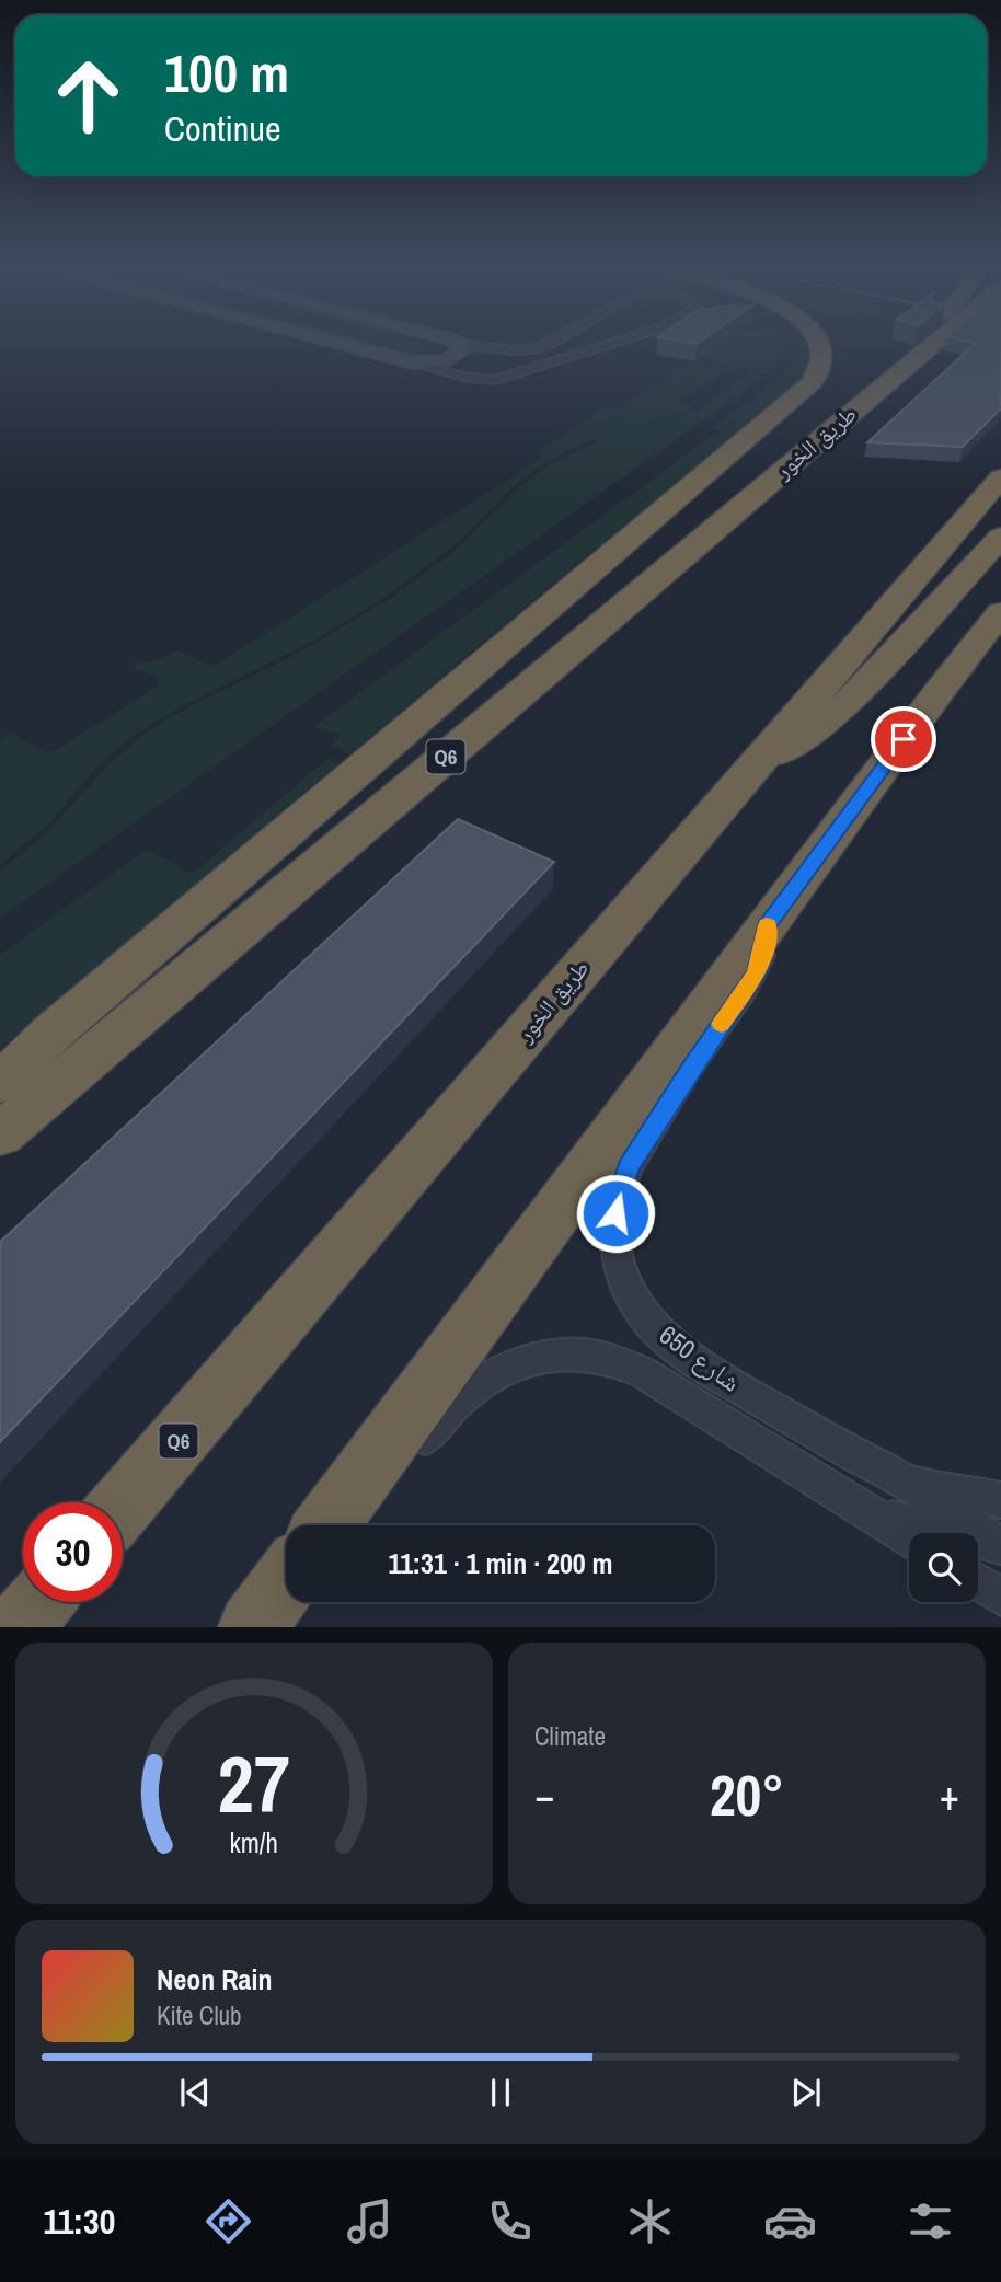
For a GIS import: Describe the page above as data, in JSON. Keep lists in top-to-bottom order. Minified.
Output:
{"streets":{"highway":["طريق الخور","Q6"],"street":["شارع 650"]},"page":{"turn":["100 m","Continue"],"limit":"30","trip":"11:31 · 1 min · 200 m","tile":"Climate","heat":["−","20°","+"],"song":["Neon Rain","Kite Club"],"tabs":"11:30","gauge":["27","km/h"]}}
